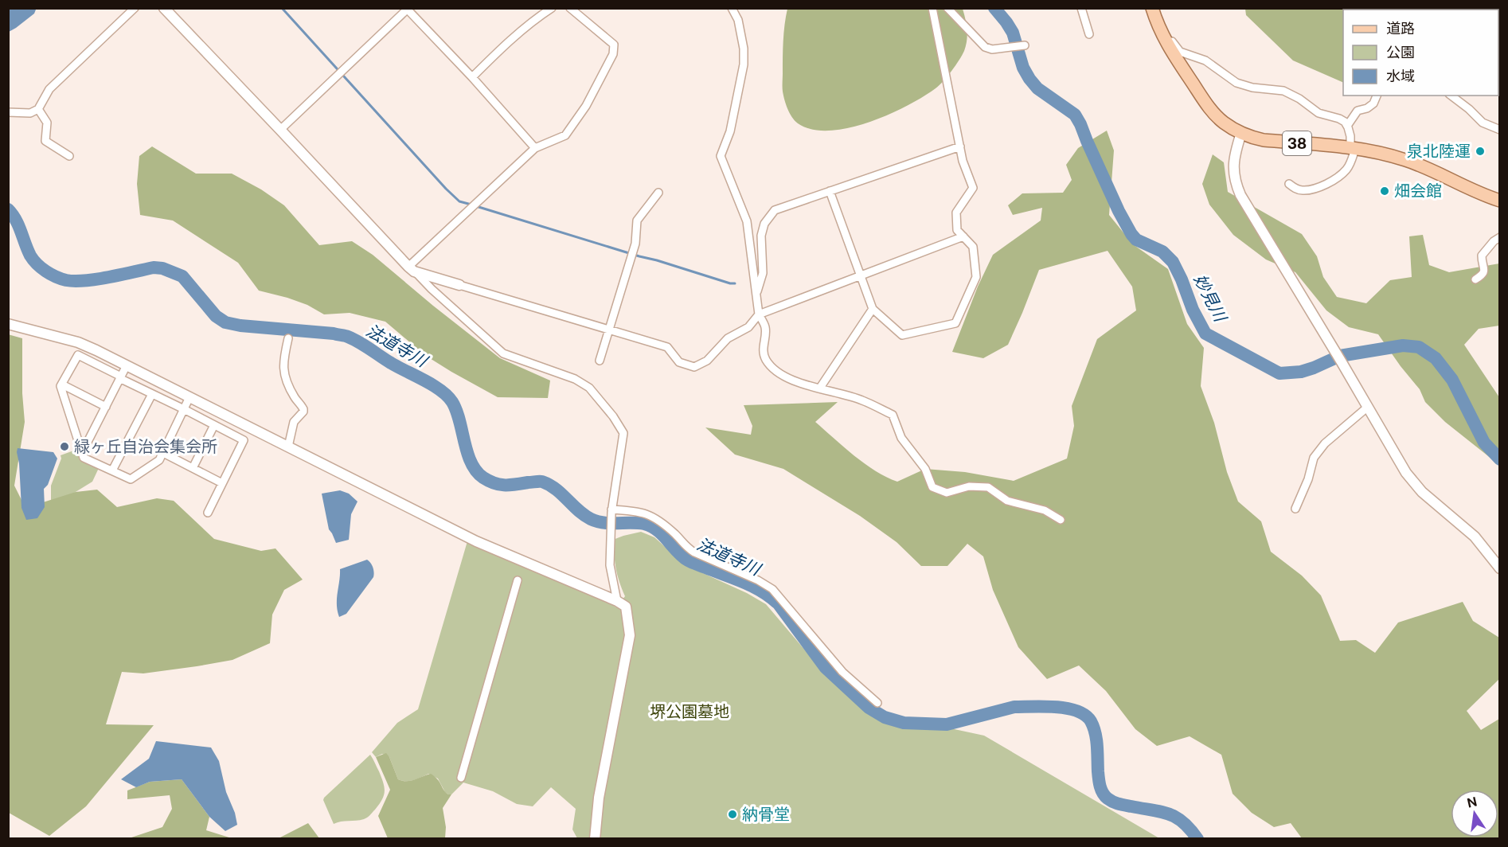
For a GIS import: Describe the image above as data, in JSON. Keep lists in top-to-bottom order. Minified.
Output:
{"streets":{"main road":["38"]},"water":["妙見川","法道寺川"],"parks":["堺公園墓地"],"places":["泉北陸運","畑会館","緑ヶ丘自治会集会所","納骨堂"],"legend":["道路","公園","水域"],"north":"top"}
